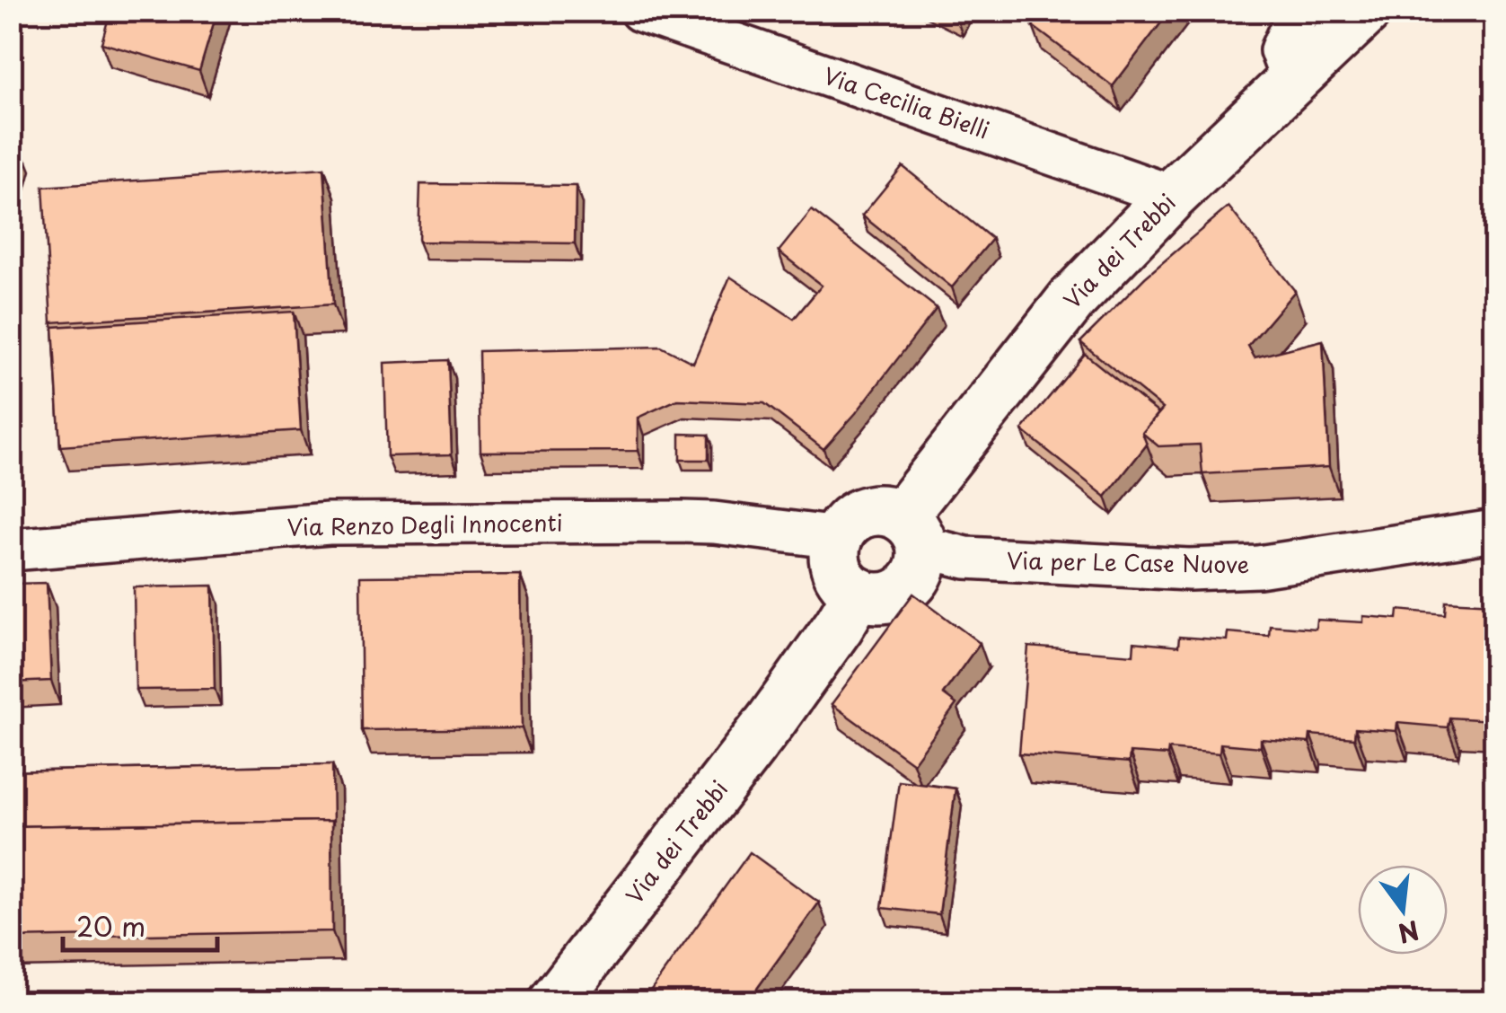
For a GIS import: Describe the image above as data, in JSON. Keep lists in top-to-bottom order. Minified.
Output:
{"streets":{"street":["Via Cecilia Bielli","Via dei Trebbi","Via Renzo Degli Innocenti","Via per Le Case Nuove"]},"crossings":[["Via Cecilia Bielli","Via dei Trebbi"],["Via dei Trebbi","Via Renzo Degli Innocenti"],["Via dei Trebbi","Via per Le Case Nuove"],["Via Renzo Degli Innocenti","Via per Le Case Nuove"]],"scale_bar":"20 m","north":"bottom"}
